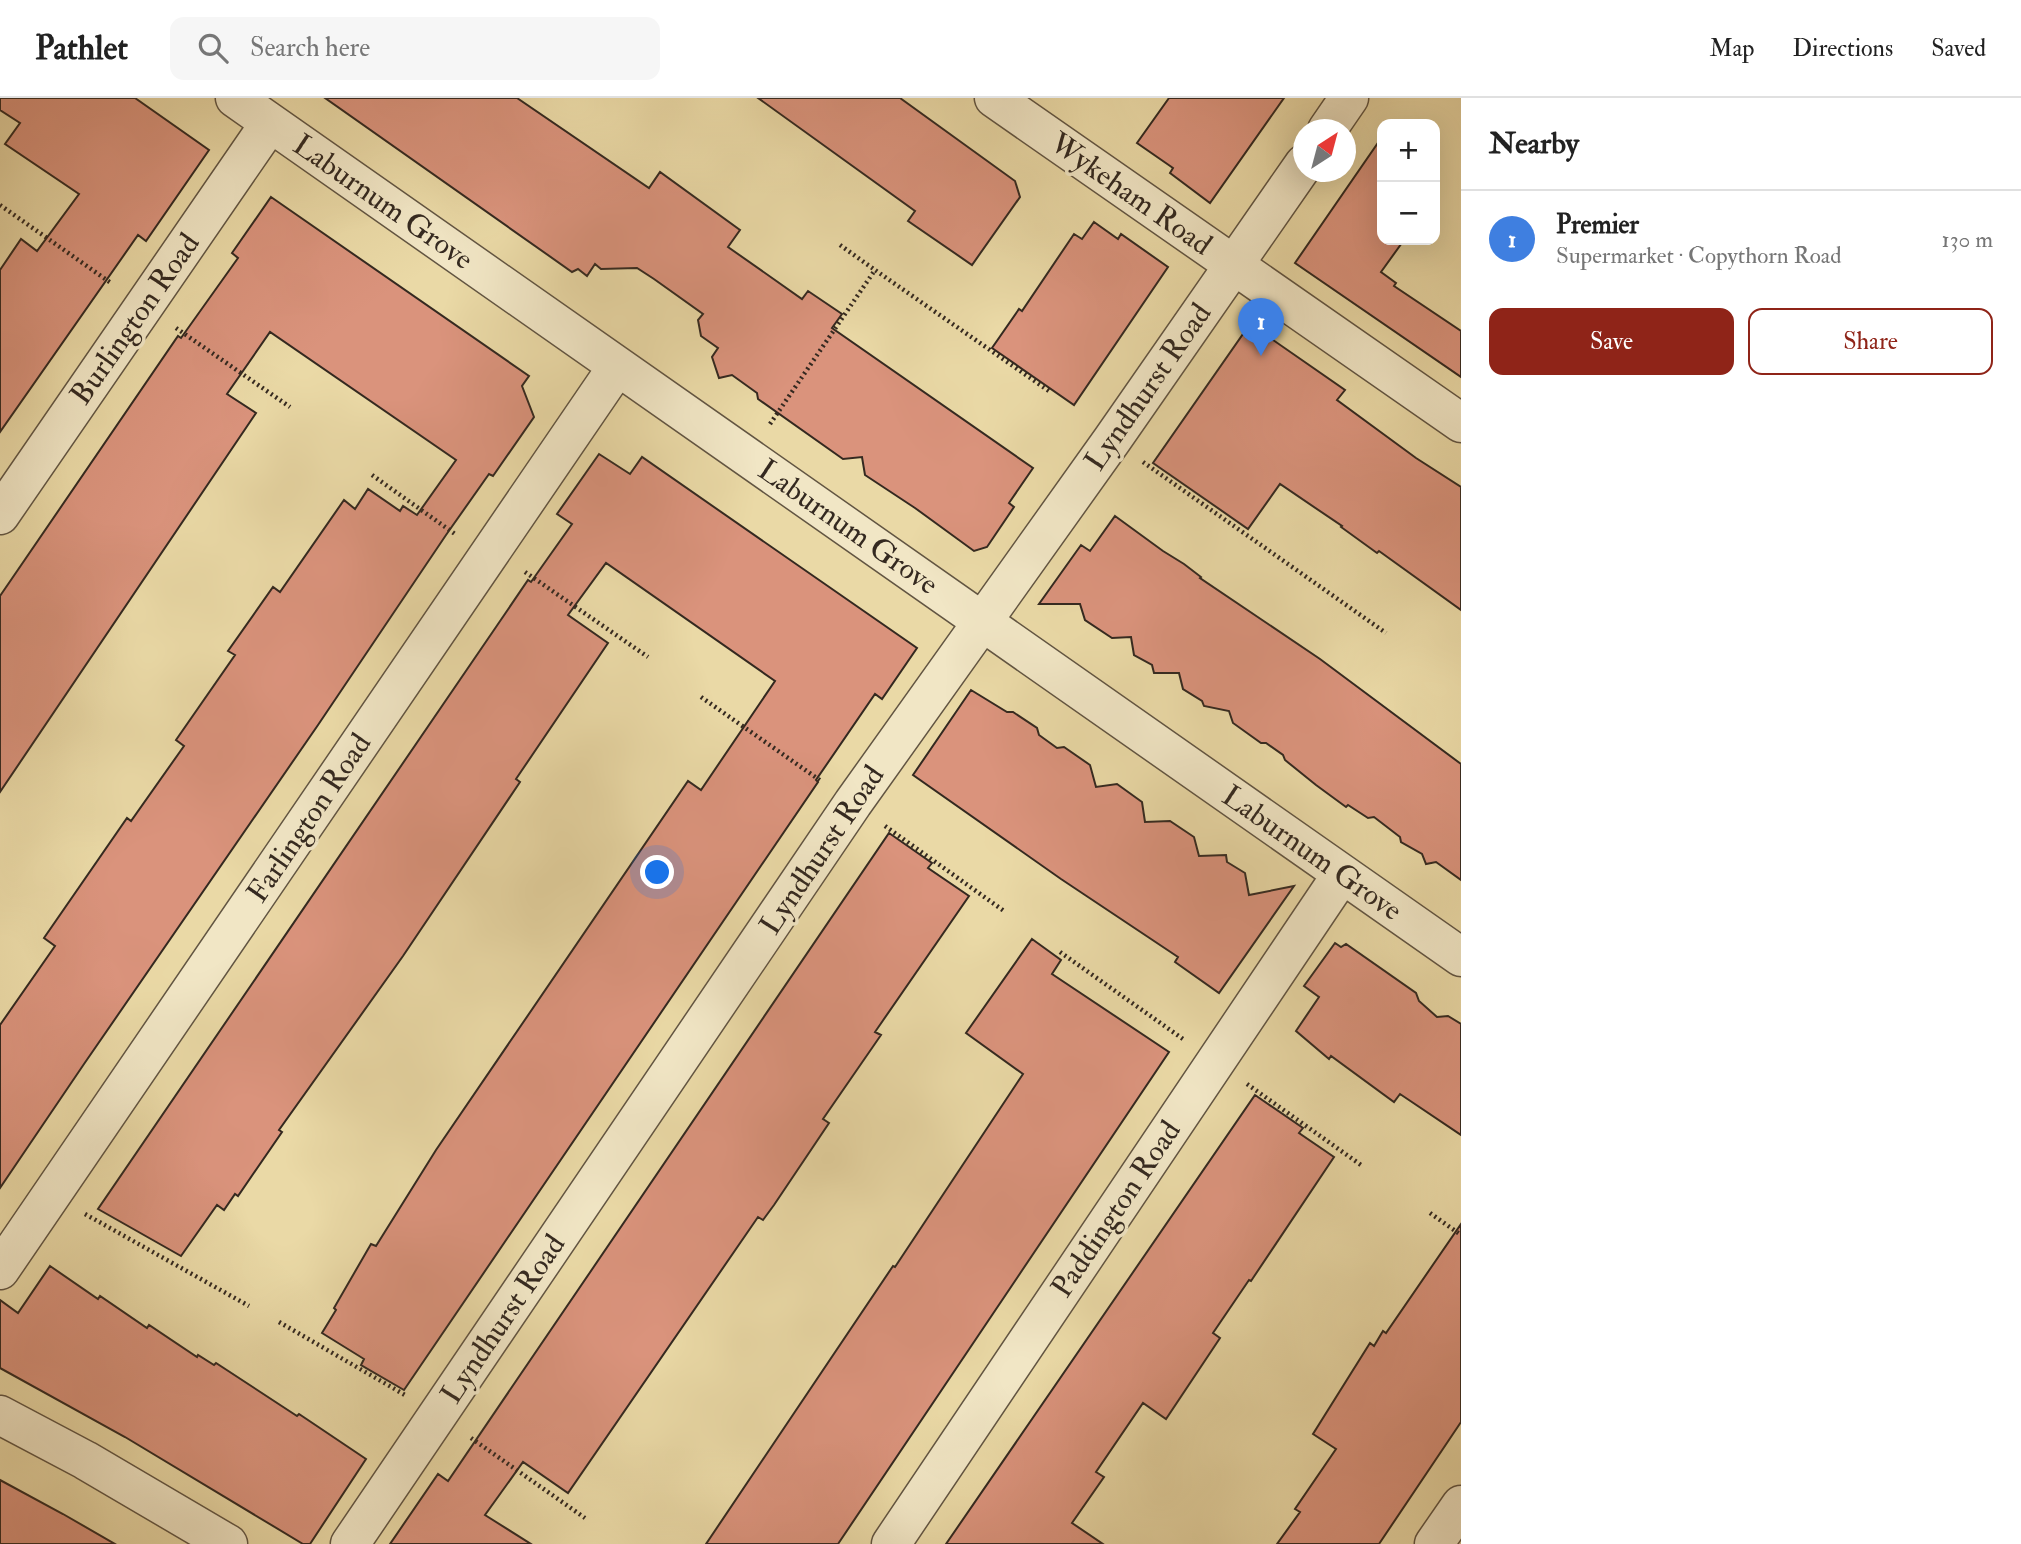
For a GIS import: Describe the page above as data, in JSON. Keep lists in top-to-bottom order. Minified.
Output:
{"streets":{"street":["Wykeham Road","Laburnum Grove","Burlington Road","Lyndhurst Road","Farlington Road","Paddington Road"]},"crossings":[["Wykeham Road","Lyndhurst Road"],["Laburnum Grove","Burlington Road"],["Laburnum Grove","Lyndhurst Road"],["Laburnum Grove","Farlington Road"],["Laburnum Grove","Paddington Road"]],"north":"top right","page":{"header":"Pathlet","search":"Search here","nav":["Map","Directions","Saved"],"heading":"Nearby","map_buttons":["+","−"],"list":[{"mark":"1","name":"Premier","note":"Supermarket · Copythorn Road","value":"130 m"}],"buttons":["Save","Share"],"pins":"1"}}
